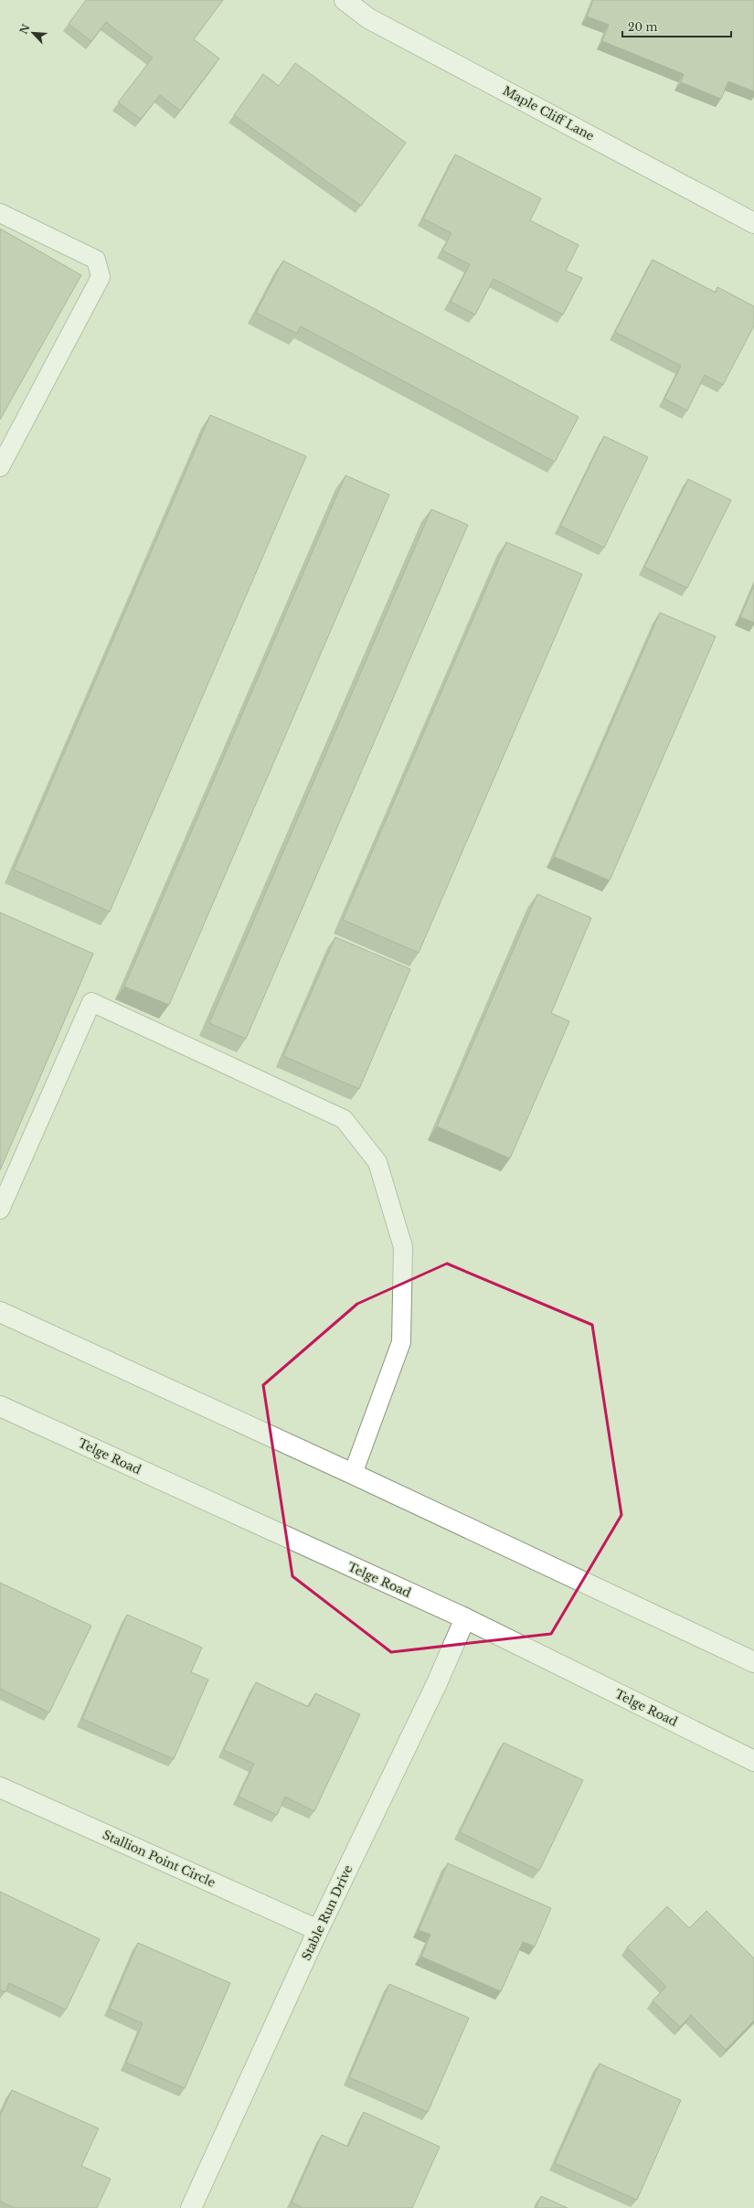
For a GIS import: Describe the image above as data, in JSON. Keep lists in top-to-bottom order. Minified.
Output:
{"streets":{"main road":["Maple Cliff Lane","Telge Road","Stallion Point Circle","Stable Run Drive"]},"crossings":[["Telge Road","Stable Run Drive"],["Stallion Point Circle","Stable Run Drive"]],"scale_bar":"20 m","north":"top left"}
